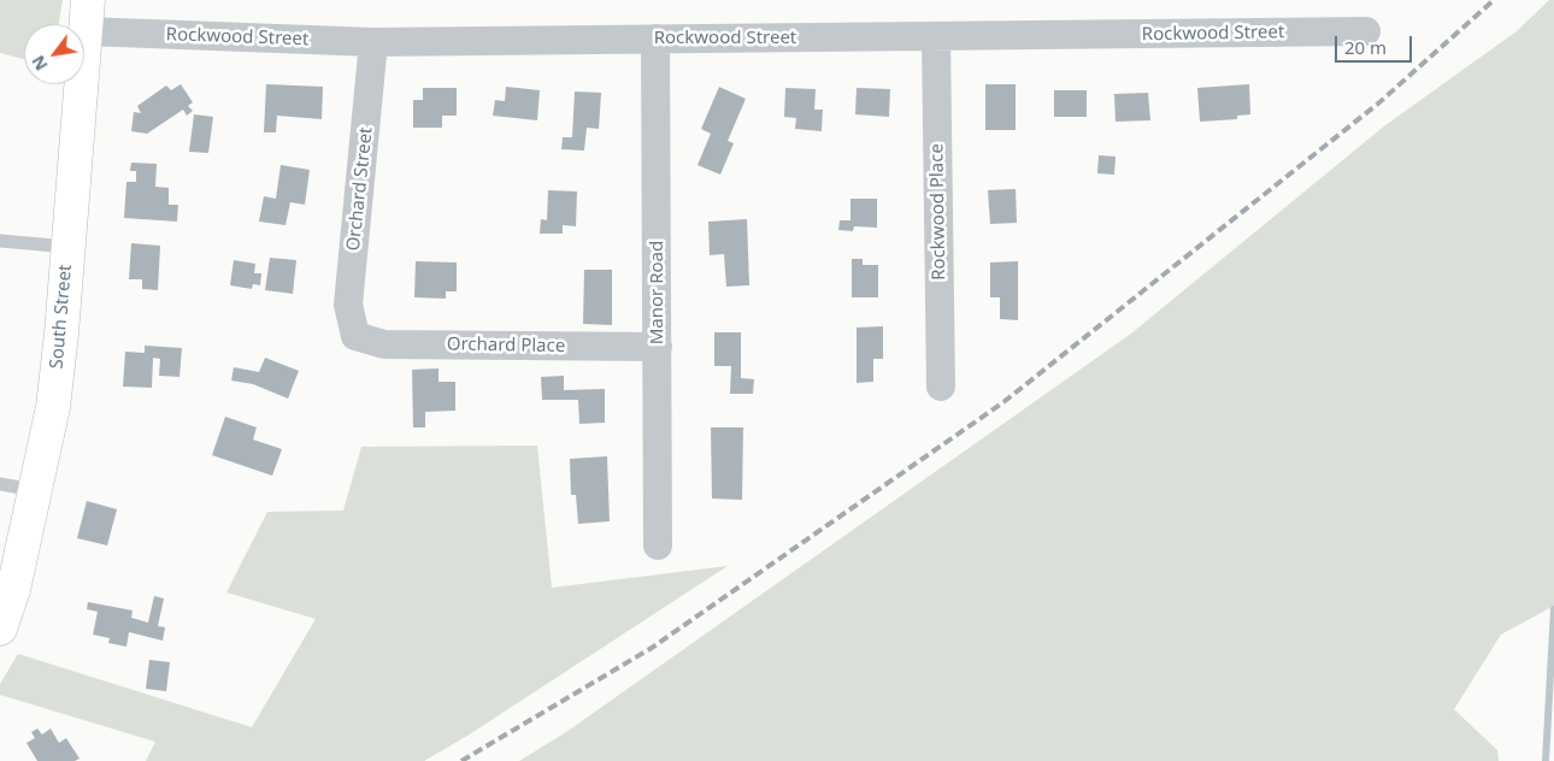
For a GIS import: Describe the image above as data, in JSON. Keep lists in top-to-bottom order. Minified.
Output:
{"streets":{"main road":["South Street"],"street":["Rockwood Street","Orchard Street","Rockwood Place","Manor Road","Orchard Place"]},"crossings":[["Rockwood Street","Orchard Street"],["Rockwood Street","Rockwood Place"],["Rockwood Street","Manor Road"],["Rockwood Street","South Street"],["Orchard Street","Orchard Place"],["Manor Road","Orchard Place"]],"scale_bar":"20 m","north":"bottom left"}
